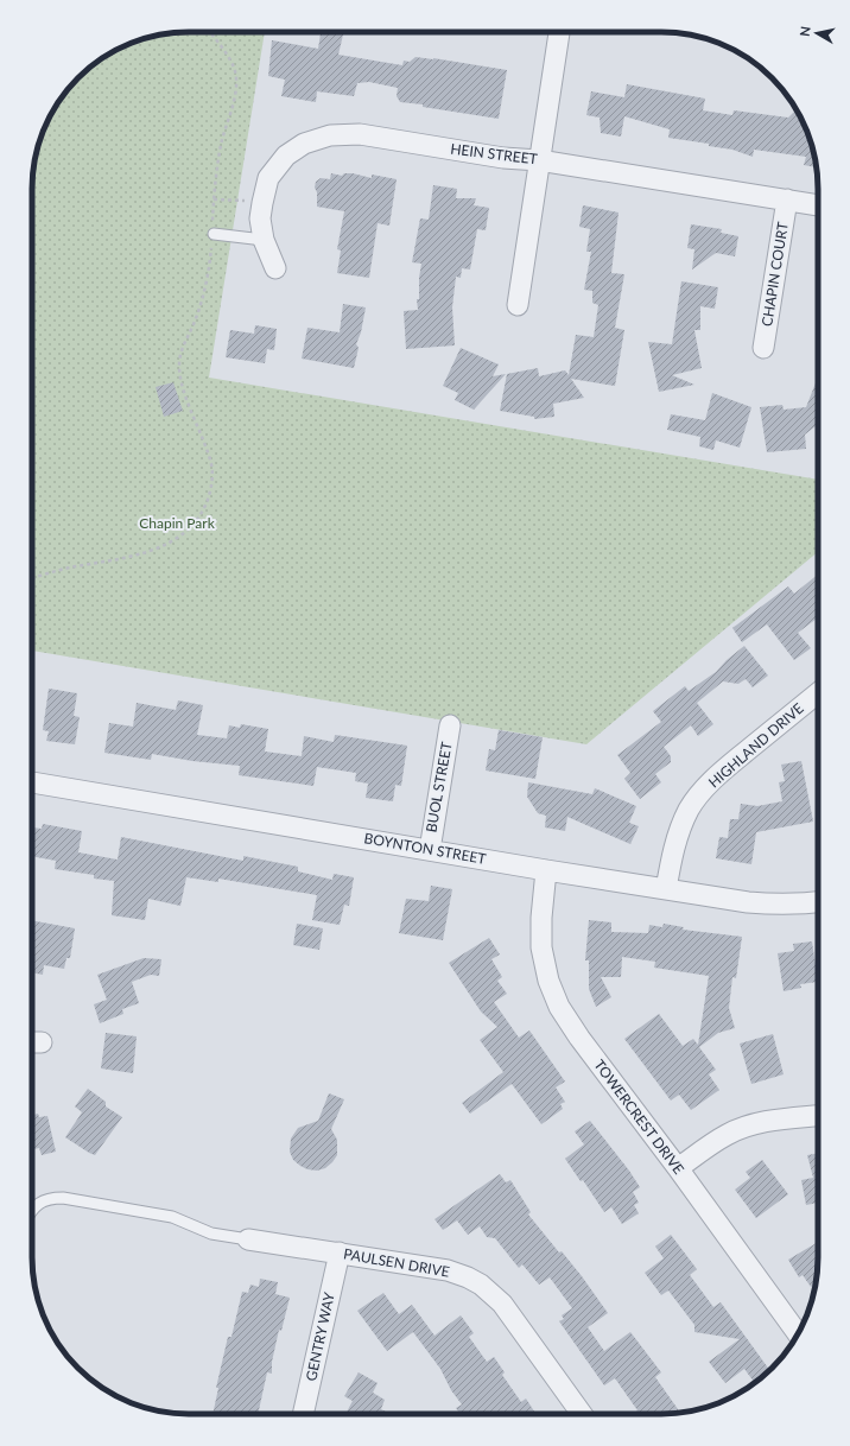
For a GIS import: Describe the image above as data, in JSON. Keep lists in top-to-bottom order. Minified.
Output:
{"streets":{"street":["HEIN STREET","CHAPIN COURT","HIGHLAND DRIVE","BUOL STREET","BOYNTON STREET","TOWERCREST DRIVE","PAULSEN DRIVE","GENTRY WAY"]},"crossings":[["HEIN STREET","CHAPIN COURT"],["HIGHLAND DRIVE","BOYNTON STREET"],["BUOL STREET","BOYNTON STREET"],["BOYNTON STREET","TOWERCREST DRIVE"],["PAULSEN DRIVE","GENTRY WAY"]],"parks":["Chapin Park"],"north":"left"}
